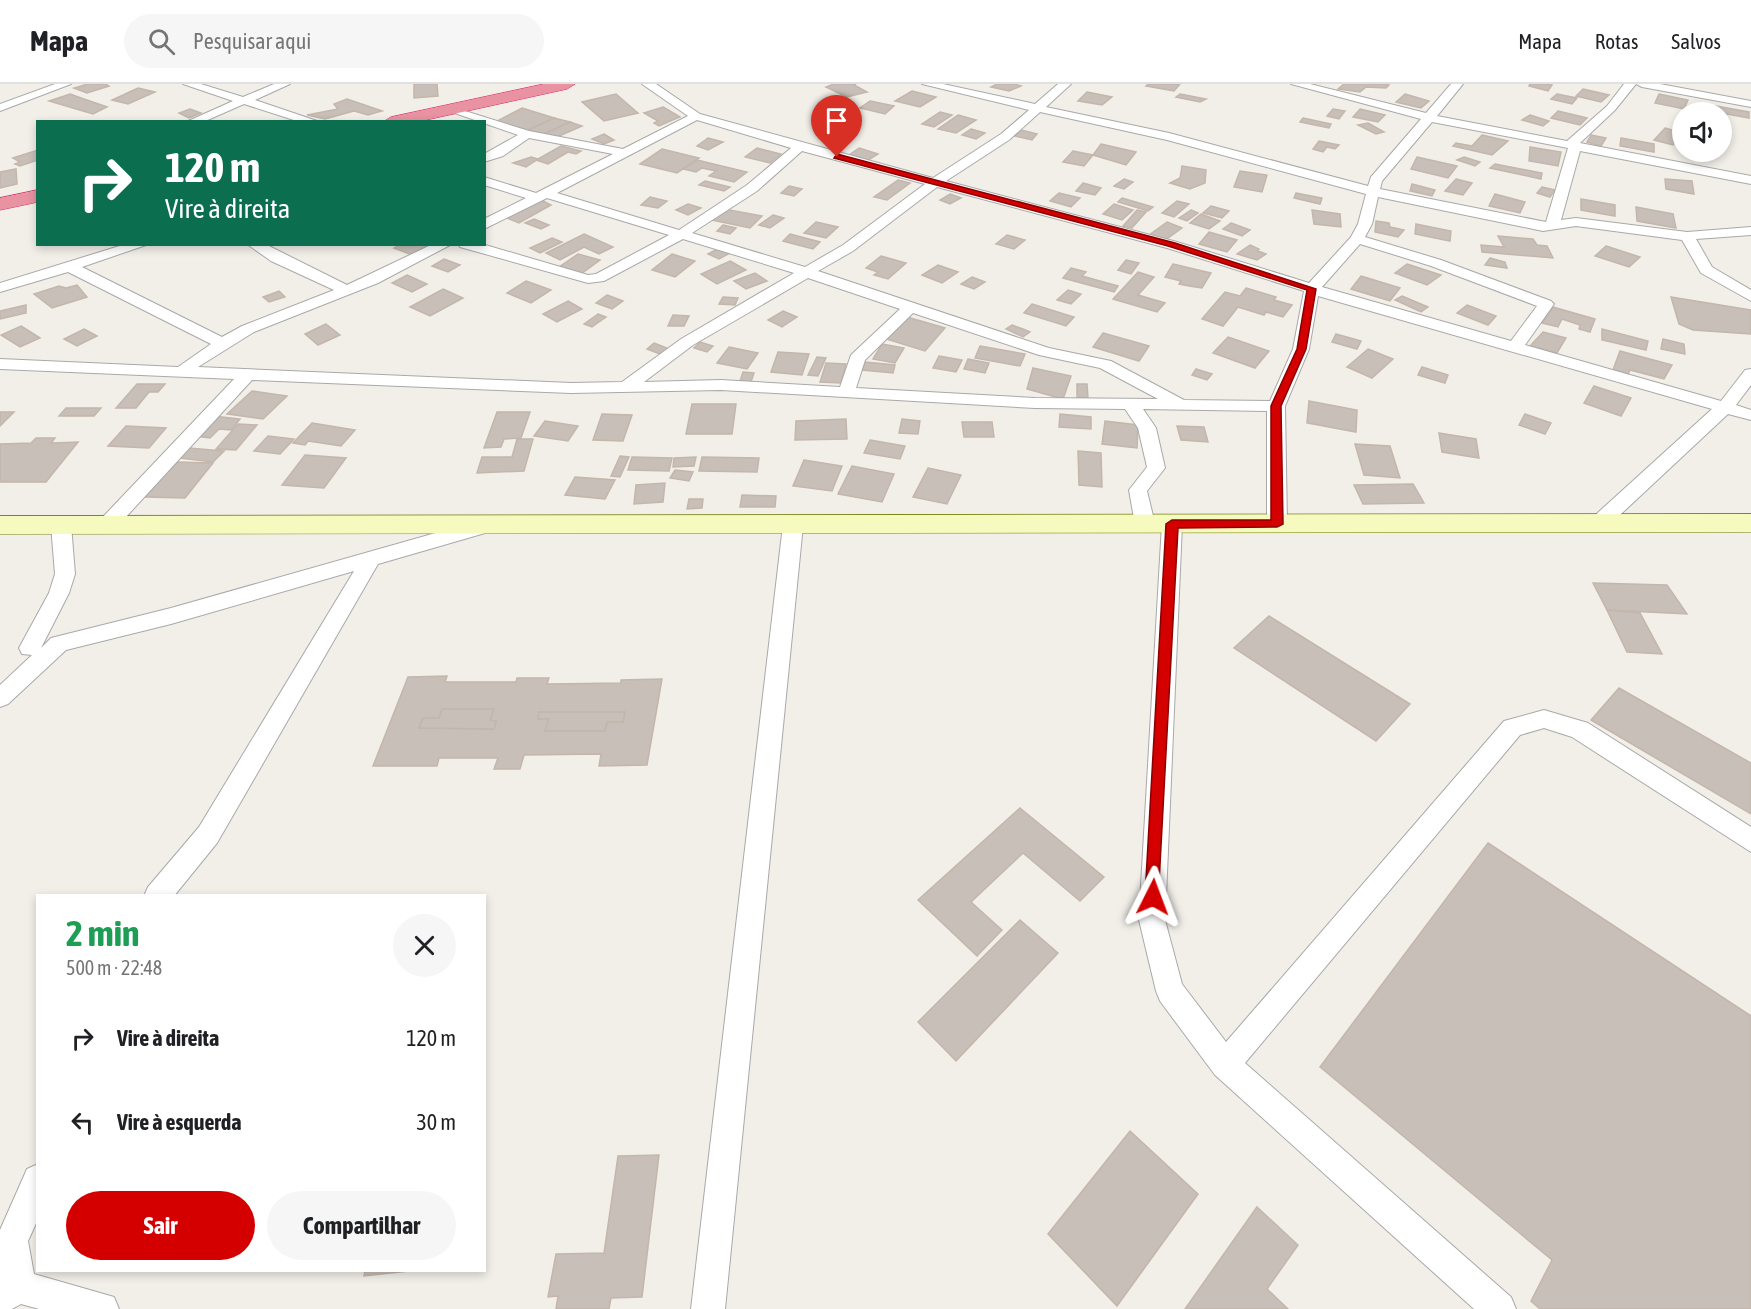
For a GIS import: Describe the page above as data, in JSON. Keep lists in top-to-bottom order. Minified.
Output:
{"page":{"header":"Mapa","search":"Pesquisar aqui","nav":["Mapa","Rotas","Salvos"],"turn":["120 m","Vire à direita"],"heading":["2 min","500 m · 22:48"],"list":[{"name":"Vire à direita","value":"120 m"},{"name":"Vire à esquerda","value":"30 m"}],"buttons":["Sair","Compartilhar"]}}
